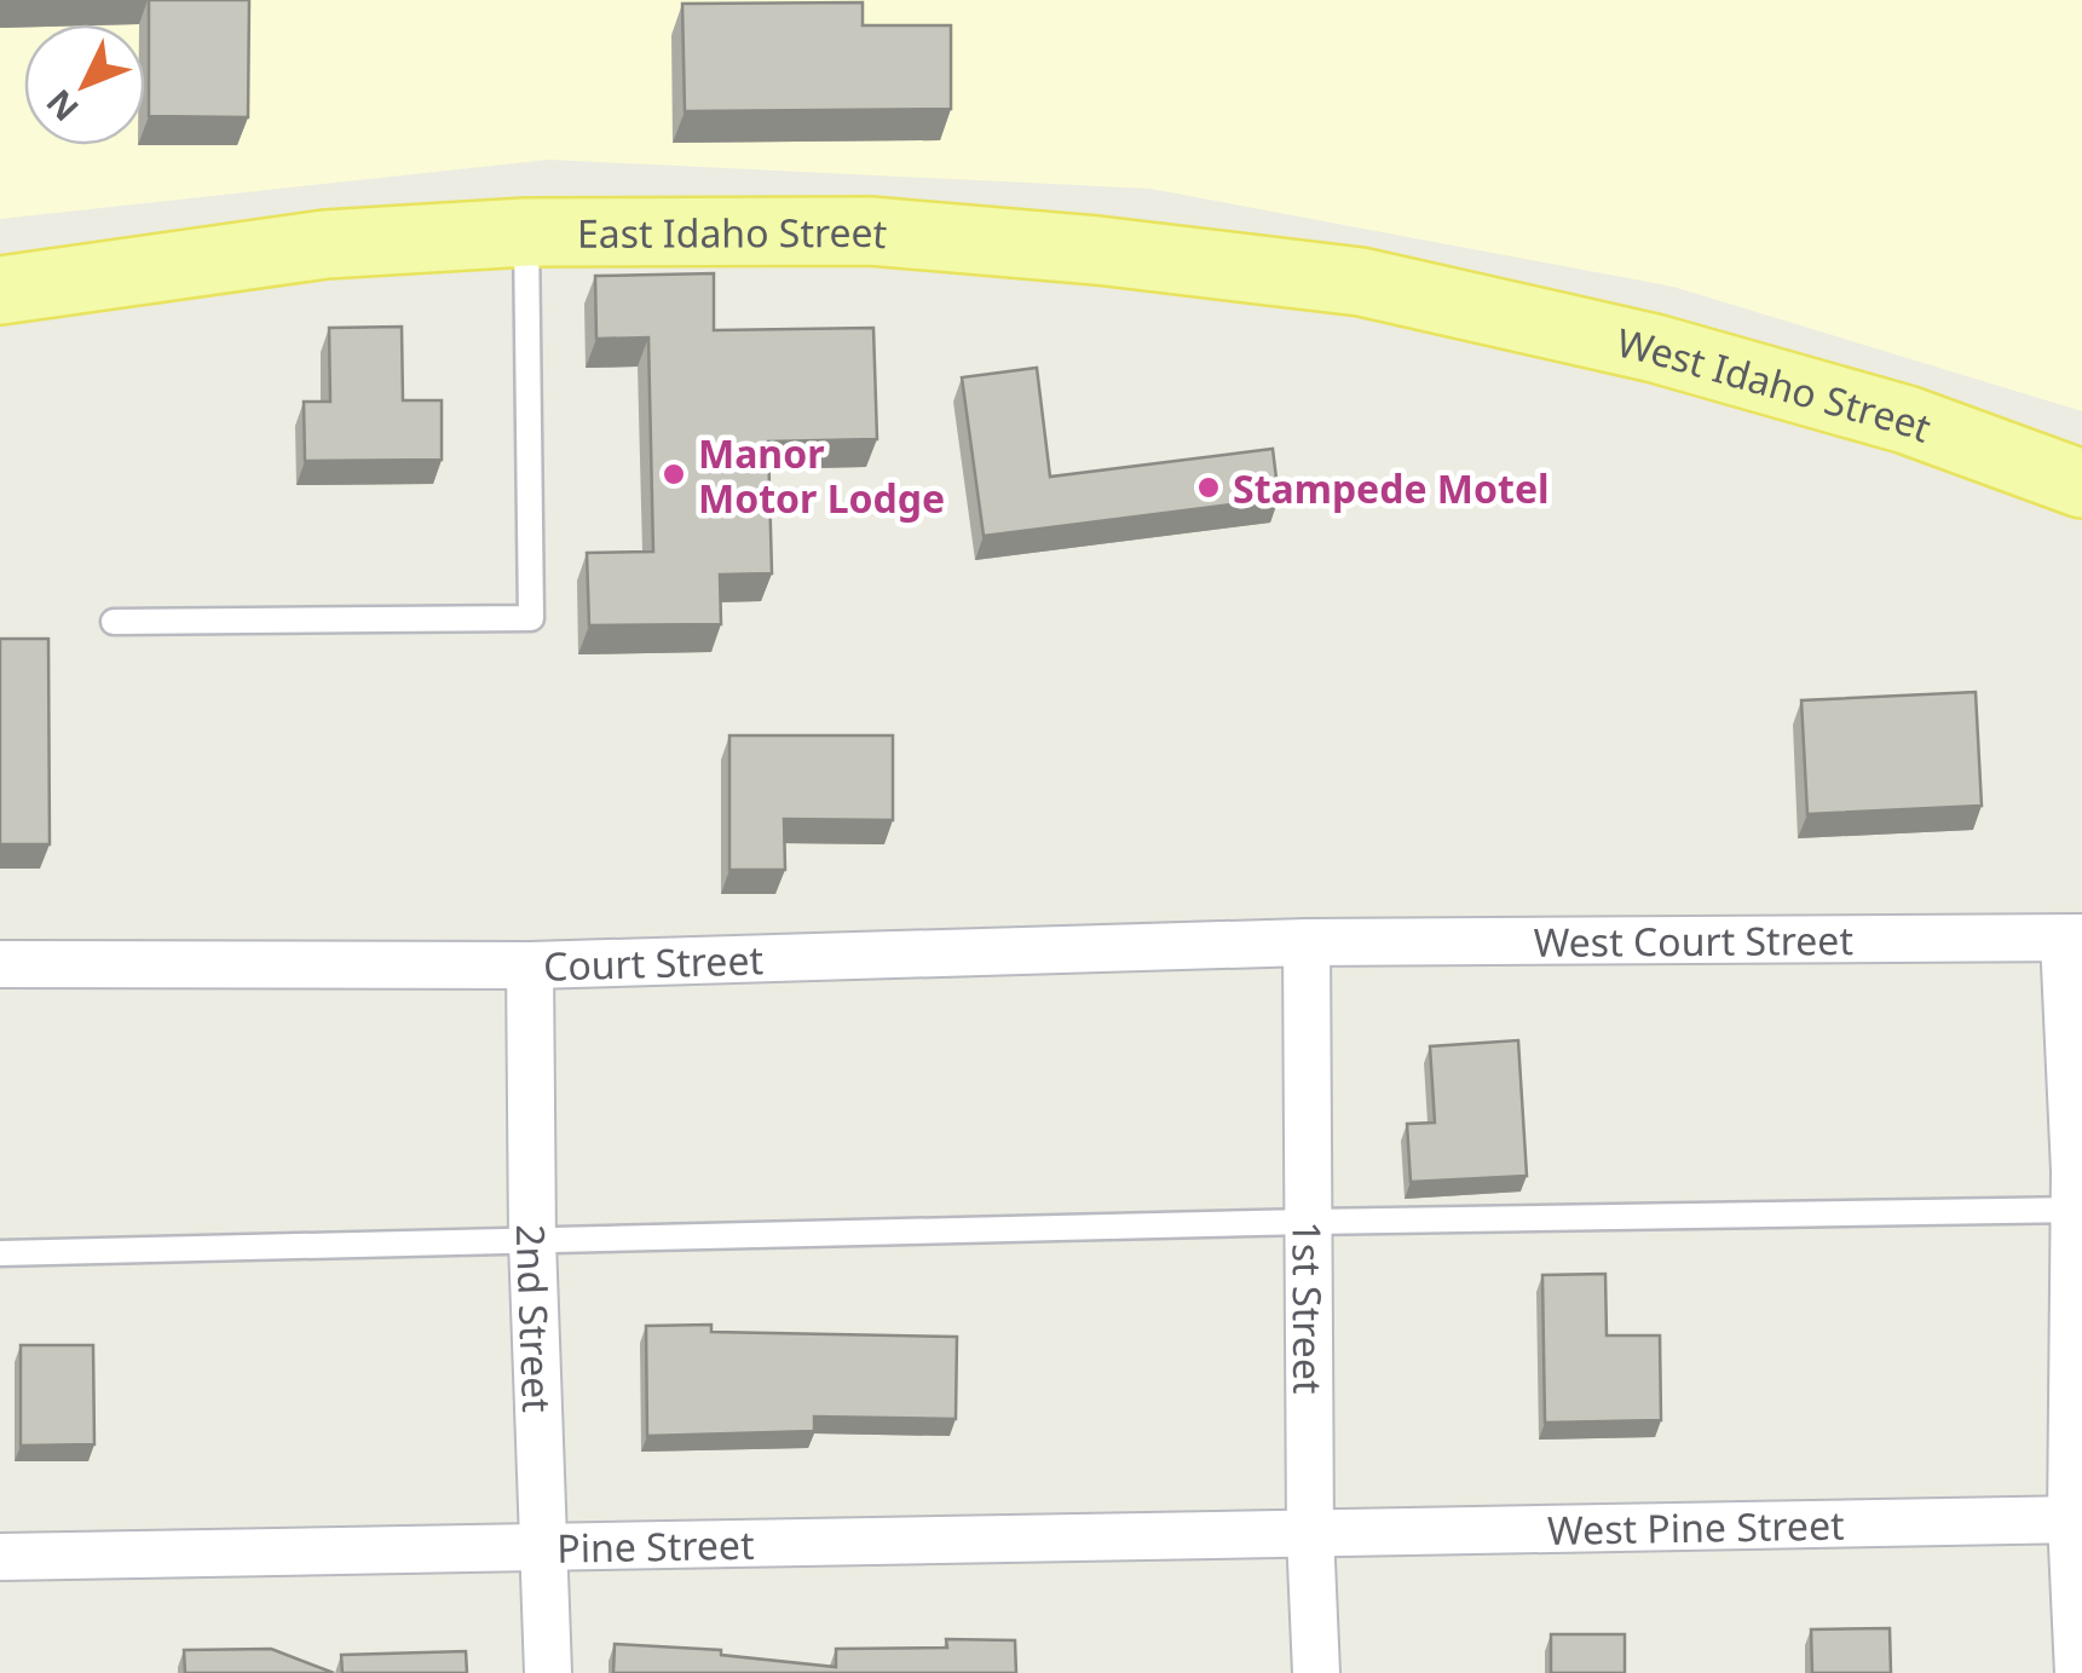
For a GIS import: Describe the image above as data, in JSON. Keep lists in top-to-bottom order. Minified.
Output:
{"streets":{"main road":["East Idaho Street","West Idaho Street"],"street":["West Court Street","Court Street","1st Street","2nd Street","West Pine Street","Pine Street"]},"crossings":[["East Idaho Street","West Idaho Street"],["West Court Street","Court Street"],["West Court Street","1st Street"],["Court Street","1st Street"],["Court Street","2nd Street"],["1st Street","West Pine Street"],["1st Street","Pine Street"],["2nd Street","Pine Street"],["West Pine Street","Pine Street"]],"places":["Manor Motor Lodge","Stampede Motel"],"north":"bottom left"}
